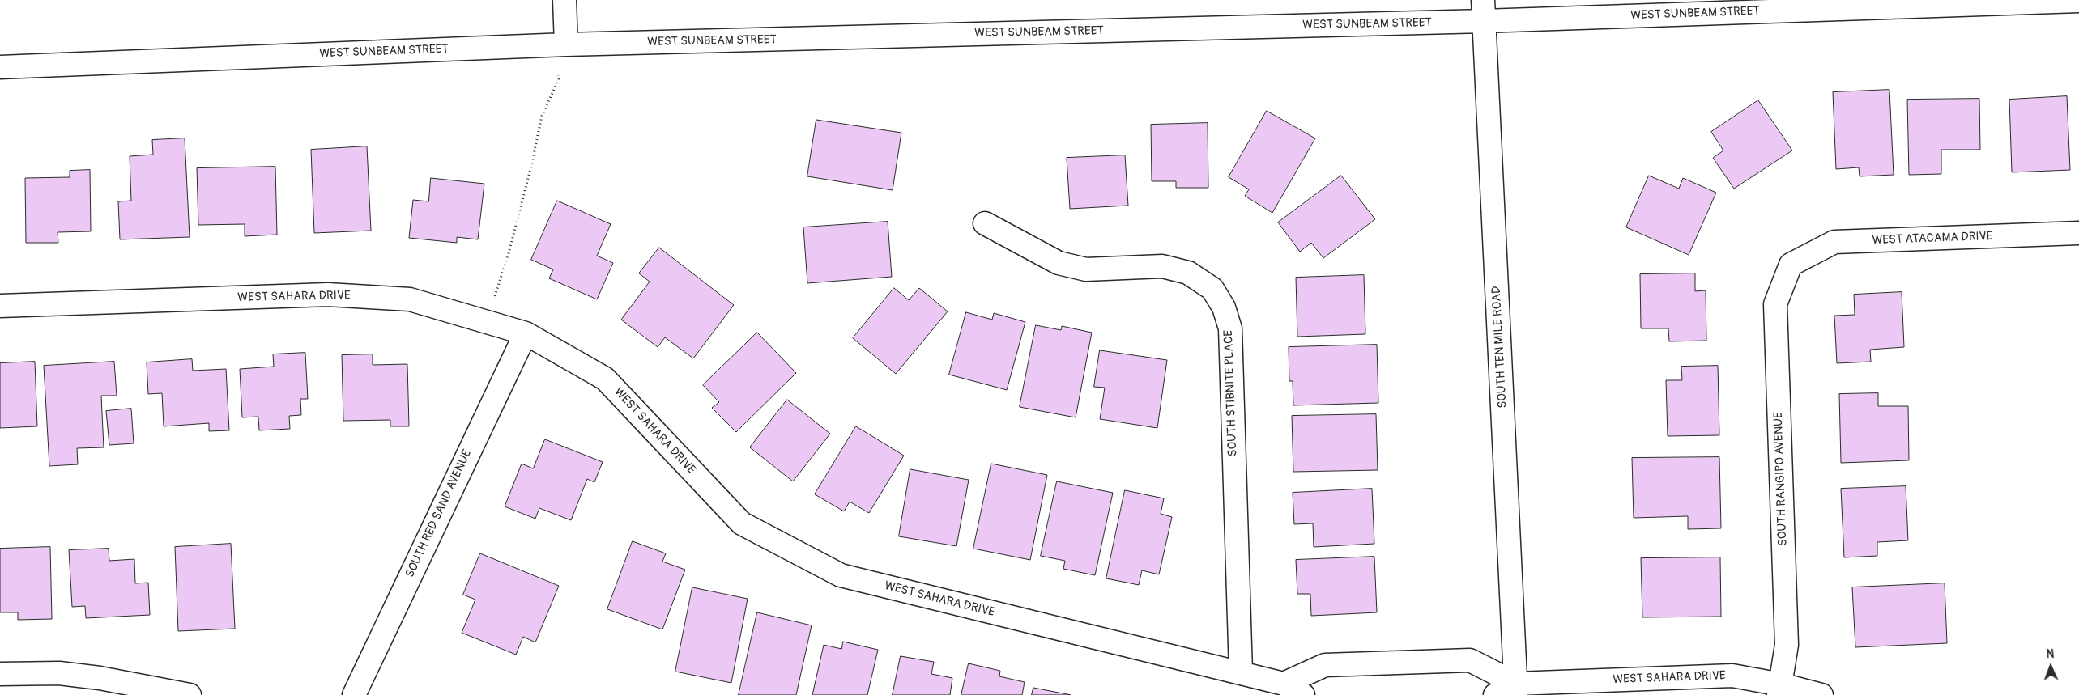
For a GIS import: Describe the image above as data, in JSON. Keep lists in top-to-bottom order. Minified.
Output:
{"streets":{"street":["WEST SUNBEAM STREET","WEST ATACAMA DRIVE","WEST SAHARA DRIVE","SOUTH TEN MILE ROAD","SOUTH STIBNITE PLACE","SOUTH RANGIPO AVENUE","SOUTH RED SAND AVENUE"]},"crossings":[["WEST SUNBEAM STREET","SOUTH TEN MILE ROAD"],["WEST ATACAMA DRIVE","SOUTH RANGIPO AVENUE"],["WEST SAHARA DRIVE","SOUTH TEN MILE ROAD"],["WEST SAHARA DRIVE","SOUTH STIBNITE PLACE"],["WEST SAHARA DRIVE","SOUTH RANGIPO AVENUE"],["WEST SAHARA DRIVE","SOUTH RED SAND AVENUE"]],"north":"top"}
